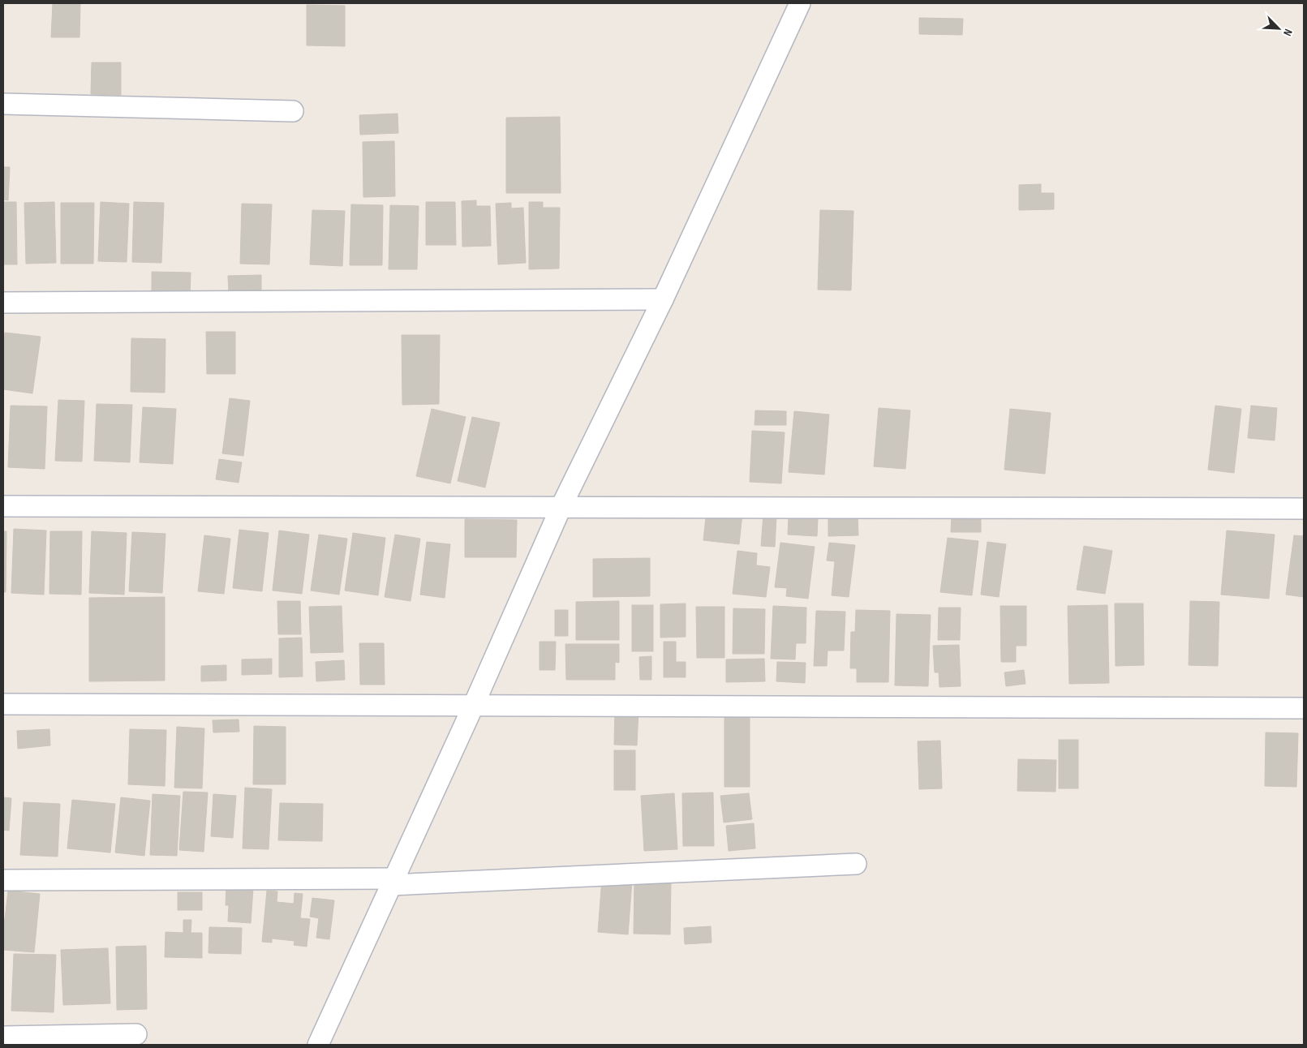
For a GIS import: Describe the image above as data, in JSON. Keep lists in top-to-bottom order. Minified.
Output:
{"north":"bottom right"}
